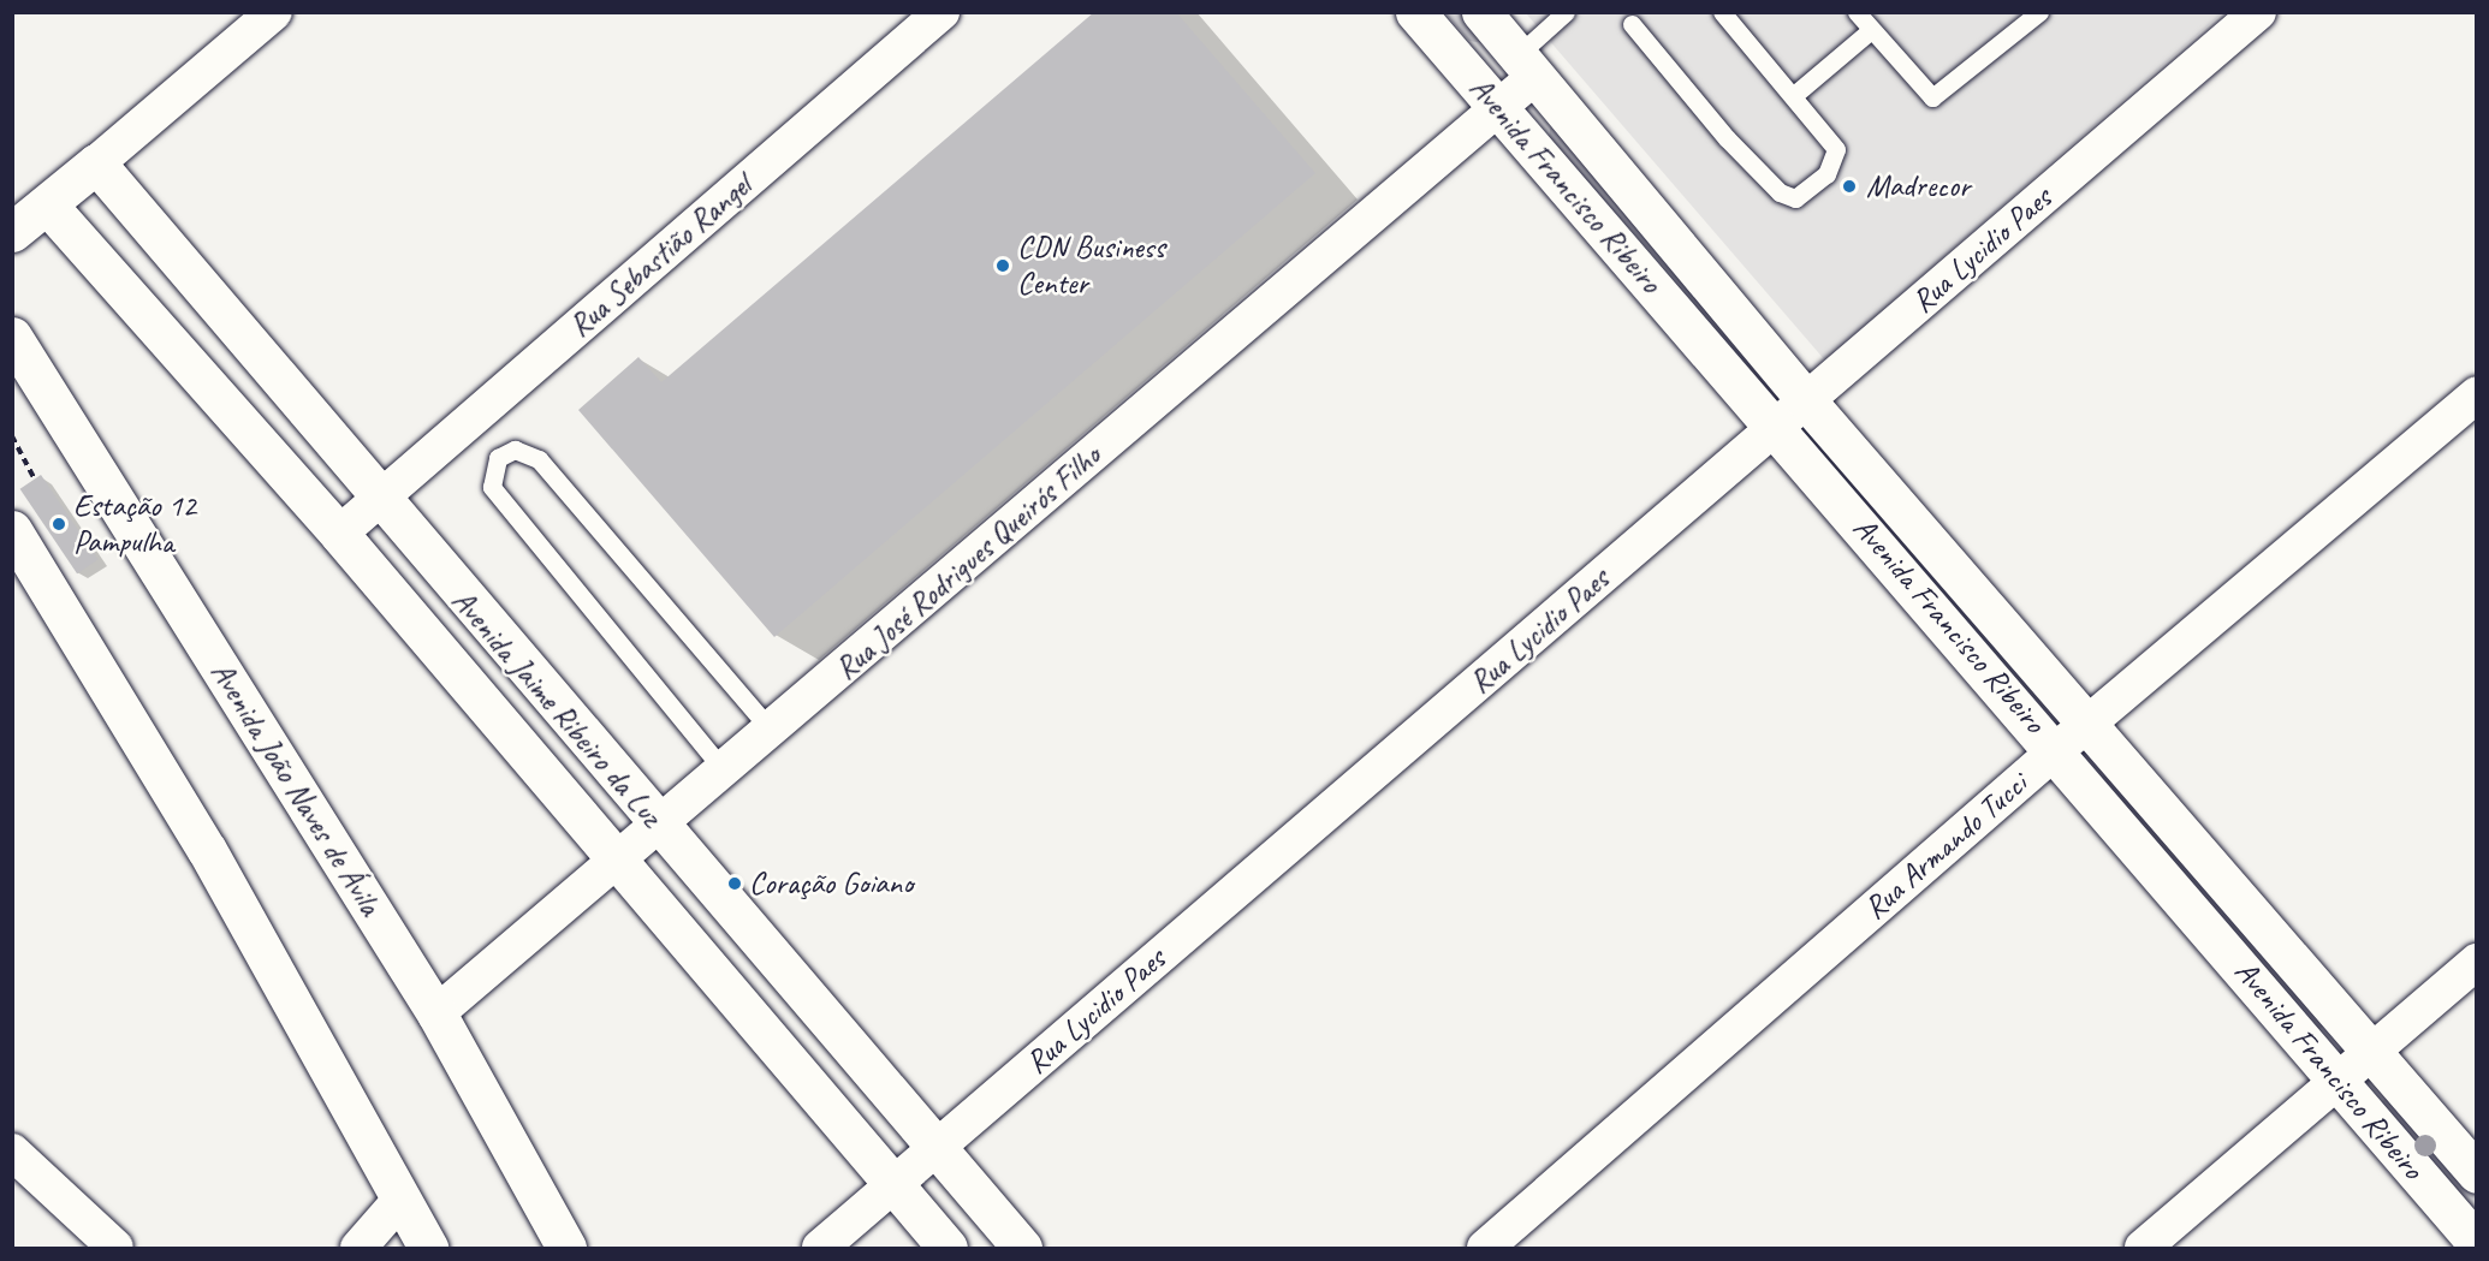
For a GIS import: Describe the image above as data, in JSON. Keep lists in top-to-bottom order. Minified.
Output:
{"streets":{"main road":["Avenida Francisco Ribeiro","Avenida Jaime Ribeiro da Luz","Avenida João Naves de Ávila"],"street":["Rua Lycidio Paes","Rua Sebastião Rangel","Rua José Rodrigues Queirós Filho","Rua Armando Tucci"]},"crossings":[["Avenida Francisco Ribeiro","Rua Lycidio Paes"],["Avenida Francisco Ribeiro","Rua José Rodrigues Queirós Filho"],["Avenida Francisco Ribeiro","Rua Armando Tucci"],["Rua Lycidio Paes","Avenida Jaime Ribeiro da Luz"],["Rua Sebastião Rangel","Avenida Jaime Ribeiro da Luz"],["Rua José Rodrigues Queirós Filho","Avenida Jaime Ribeiro da Luz"],["Rua José Rodrigues Queirós Filho","Avenida João Naves de Ávila"]],"places":["Madrecor","CDN Business Center","Estação 12 Pampulha","Coração Goiano"]}
